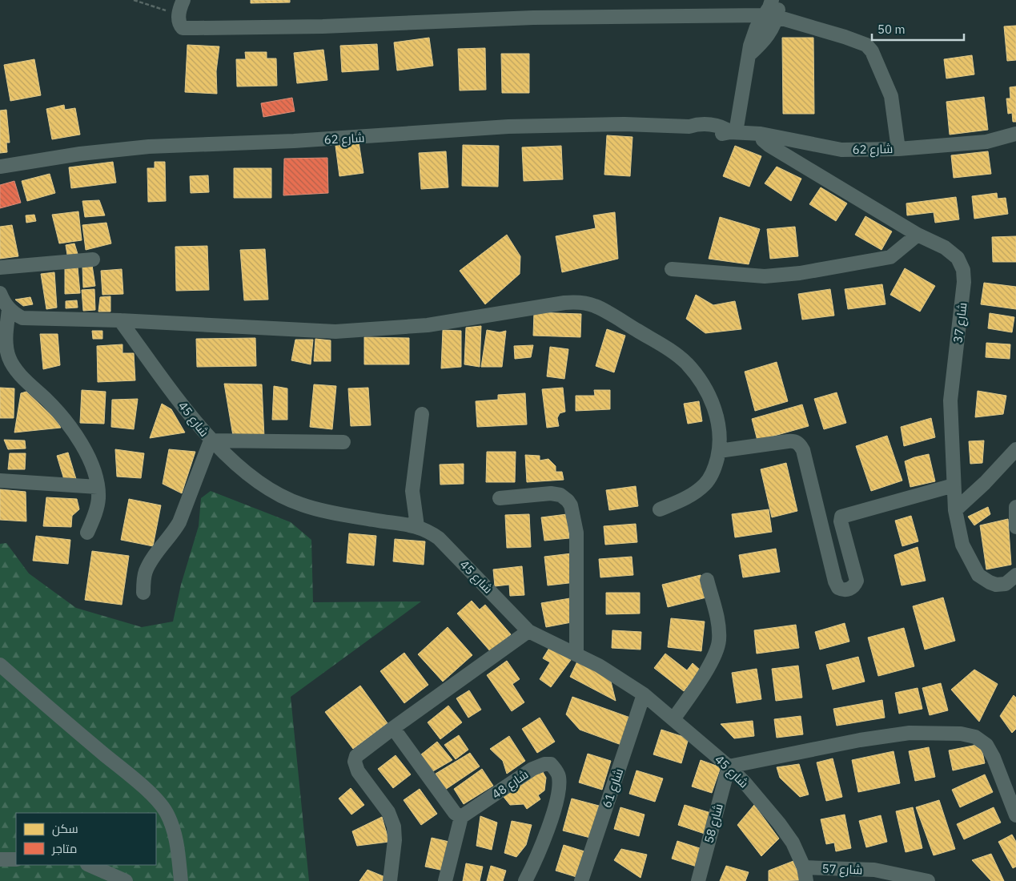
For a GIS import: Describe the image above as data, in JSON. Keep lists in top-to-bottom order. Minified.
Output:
{"streets":{"street":["شارع 62","شارع 37","شارع 45","شارع 48","شارع 61","شارع 58","شارع 57"]},"crossings":[["شارع 62","شارع 37"],["شارع 45","شارع 61"],["شارع 45","شارع 58"],["شارع 45","شارع 57"]],"legend":["سكن","متاجر"],"scale_bar":"50 m"}
